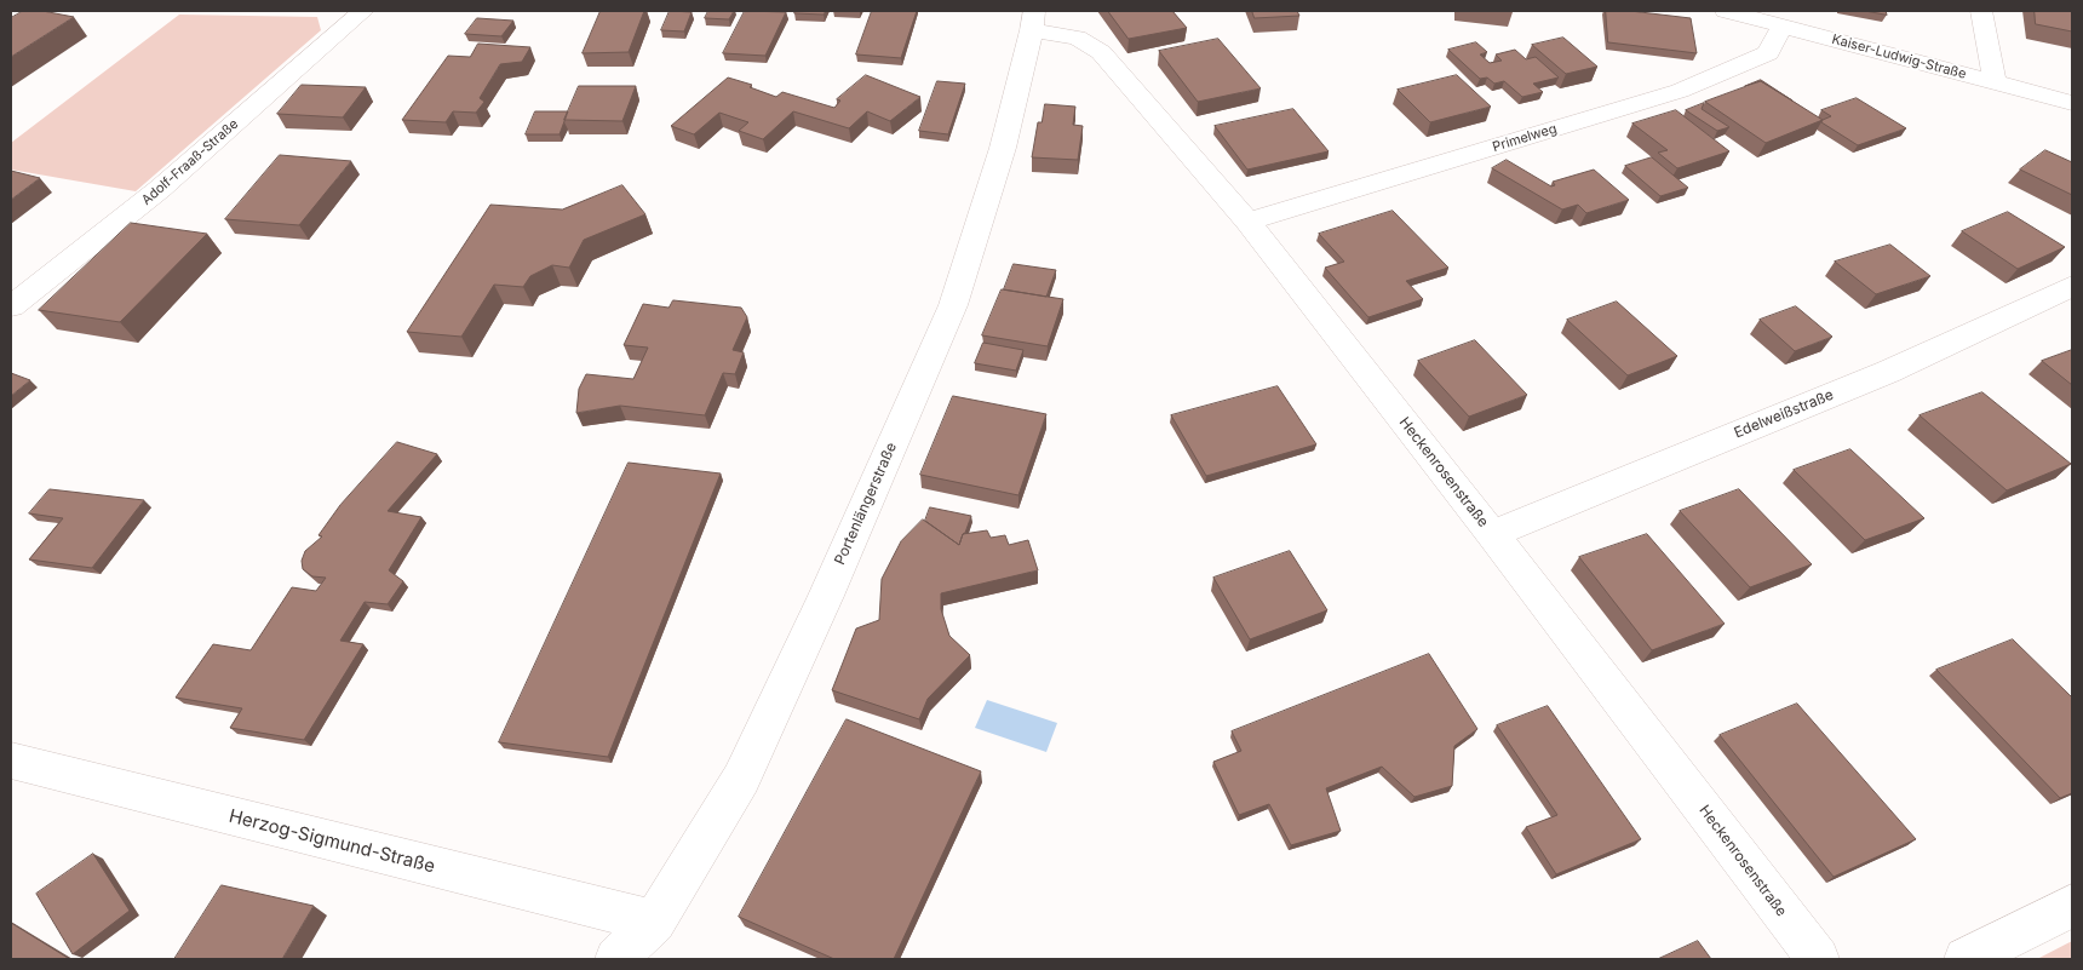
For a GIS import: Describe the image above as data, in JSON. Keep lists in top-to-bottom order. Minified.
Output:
{"streets":{"street":["Kaiser-Ludwig-Straße","Primelweg","Adolf-Fraaß-Straße","Edelweißstraße","Heckenrosenstraße","Portenlängerstraße","Herzog-Sigmund-Straße"]},"crossings":[["Kaiser-Ludwig-Straße","Primelweg"],["Primelweg","Heckenrosenstraße"],["Edelweißstraße","Heckenrosenstraße"],["Heckenrosenstraße","Portenlängerstraße"],["Portenlängerstraße","Herzog-Sigmund-Straße"]]}
